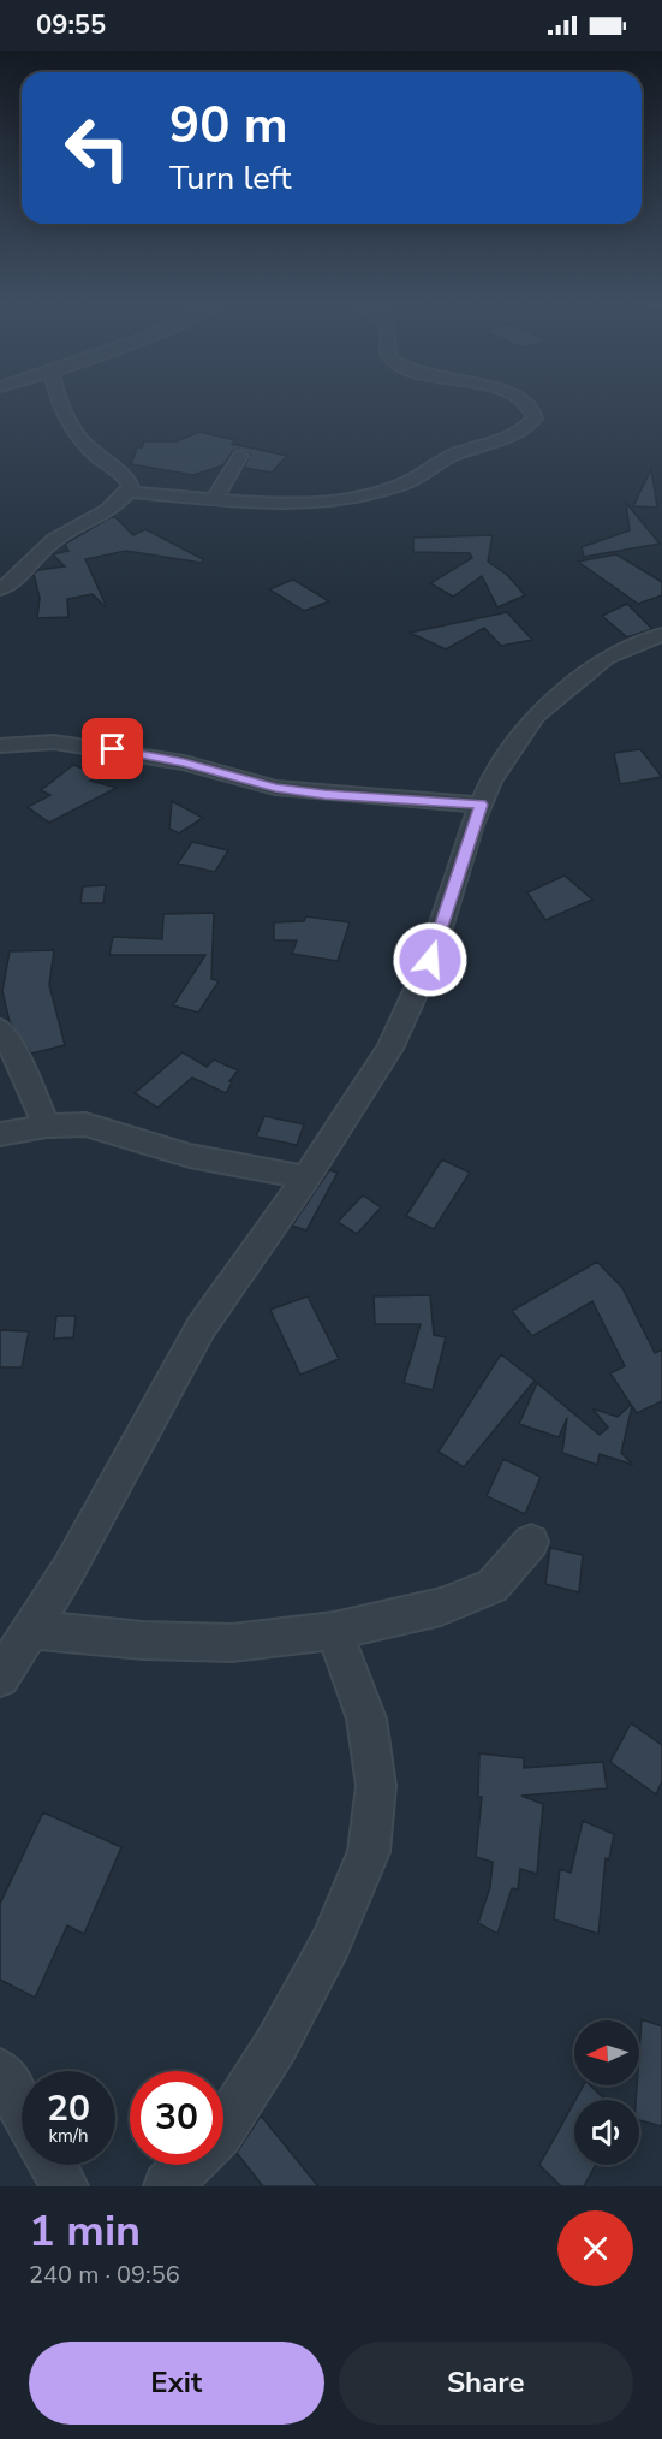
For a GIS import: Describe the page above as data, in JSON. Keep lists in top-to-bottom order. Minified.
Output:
{"north":"left","page":{"status":"09:55","turn":["90 m","Turn left"],"speed":"20 km/h","limit":"30","heading":["1 min","240 m · 09:56"],"buttons":["Exit","Share"]}}
